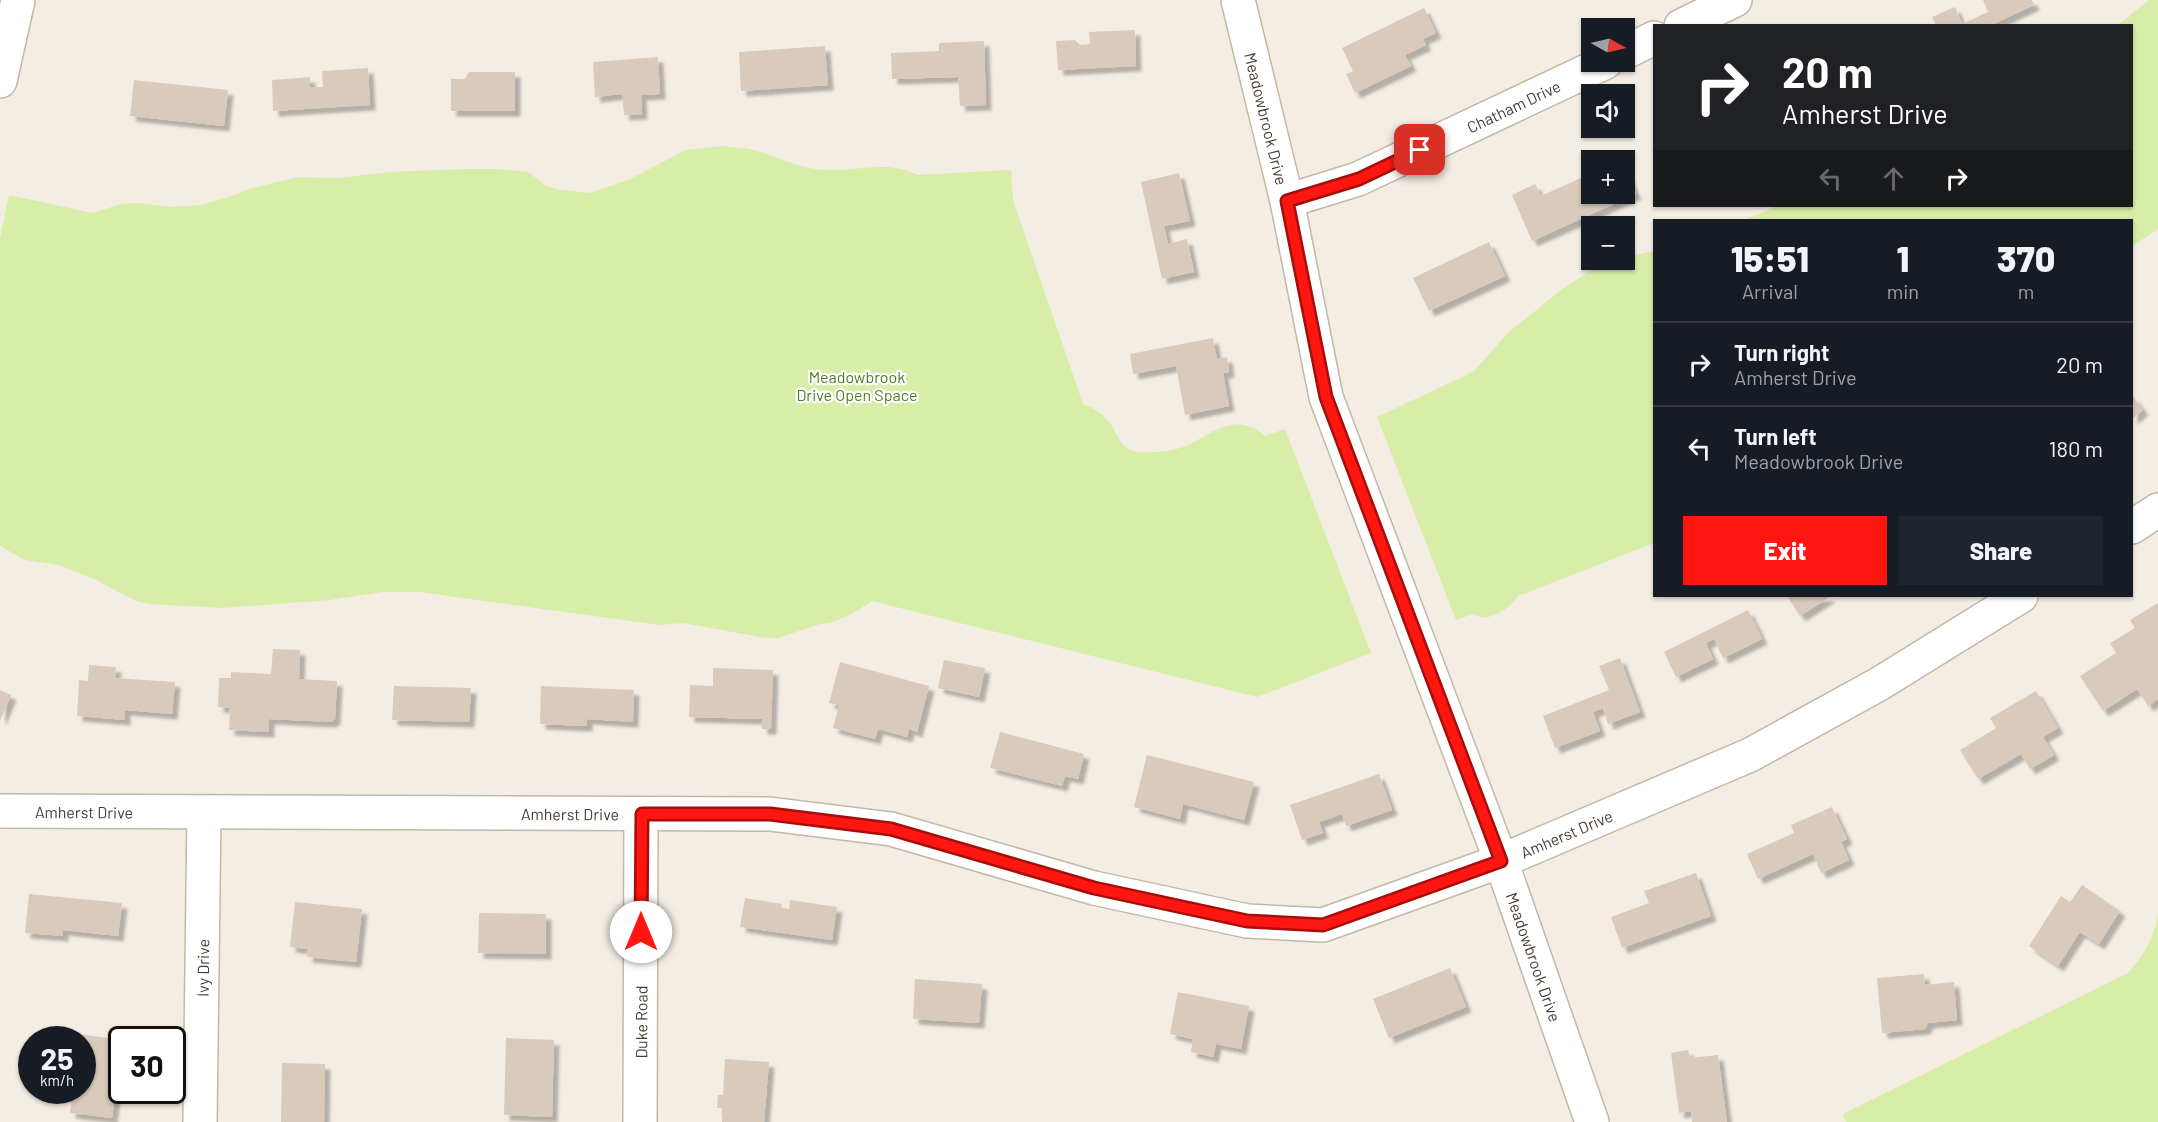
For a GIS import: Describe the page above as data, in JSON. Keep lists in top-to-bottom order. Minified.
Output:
{"streets":{"street":["Chatham Drive","Meadowbrook Drive","Amherst Drive","Ivy Drive","Duke Road"]},"crossings":[["Chatham Drive","Meadowbrook Drive"],["Meadowbrook Drive","Amherst Drive"],["Amherst Drive","Ivy Drive"],["Amherst Drive","Duke Road"]],"parks":["Meadowbrook Drive Open Space"],"north":"right","page":{"map_buttons":["+","−"],"turn":["20 m","Amherst Drive"],"eta":["15:51","Arrival","1","min","370","m"],"list":[{"name":"Turn right","note":"Amherst Drive","value":"20 m"},{"name":"Turn left","note":"Meadowbrook Drive","value":"180 m"}],"buttons":["Exit","Share"],"speed":"25 km/h","limit":"30"}}
